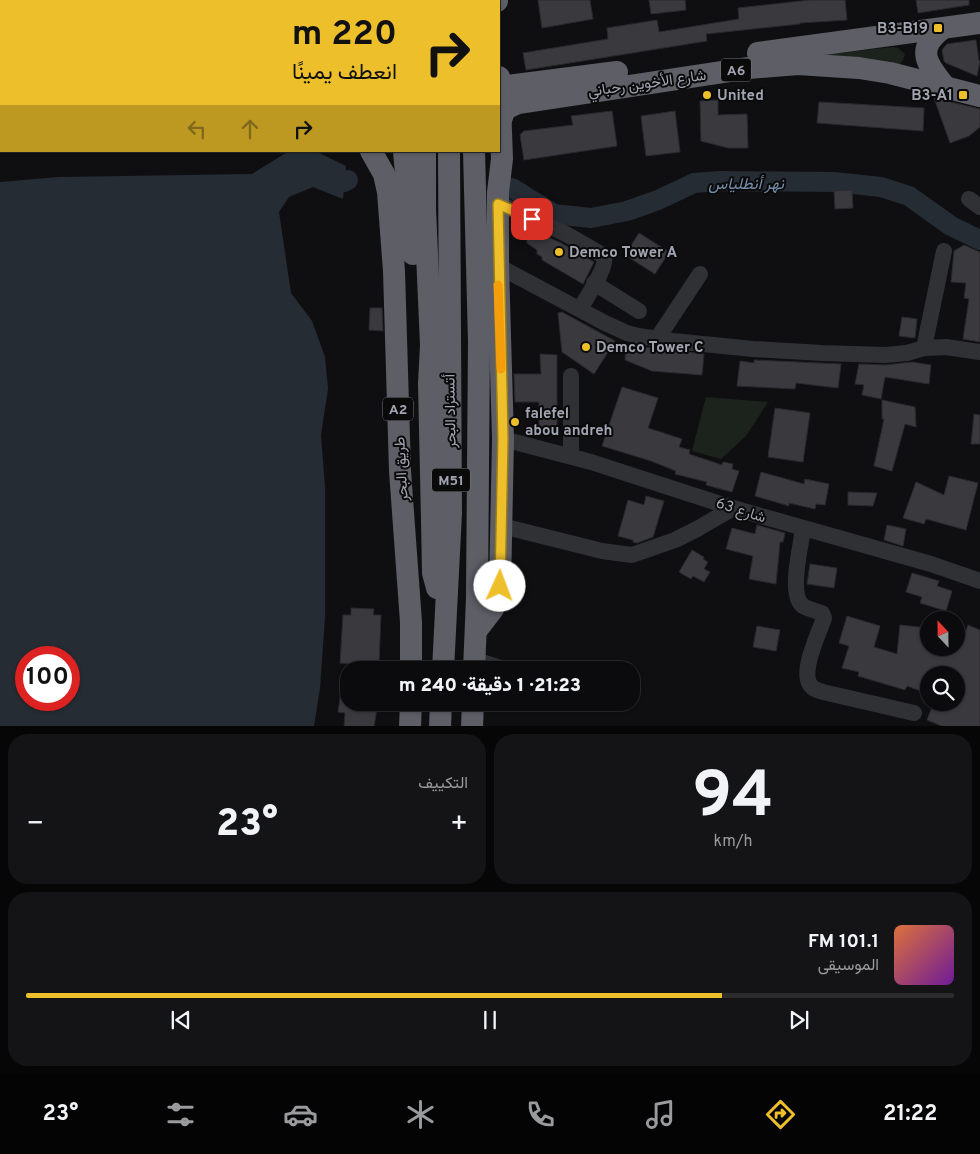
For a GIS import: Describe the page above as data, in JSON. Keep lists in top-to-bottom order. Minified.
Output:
{"streets":{"highway":["A6","شارع الأخوين رحباني","A2","أتستراد البحر","طريق البحر","M51"],"street":["شارع 63"]},"water":["نهر أنطلياس"],"places":{"transit":["B3-B19","B3-A1"],"other":["United","Demco Tower A","Demco Tower C","falefel abou andreh"]},"north":"top","page":{"turn":["220 m","انعطف يمينًا"],"limit":"100","trip":"21:23 · 1 دقيقة · 240 m","tile":[["94","km/h"],"التكييف"],"heat":["−","23°","+"],"song":["101.1 FM","الموسيقى"],"tabs":["21:22","23°"]}}
